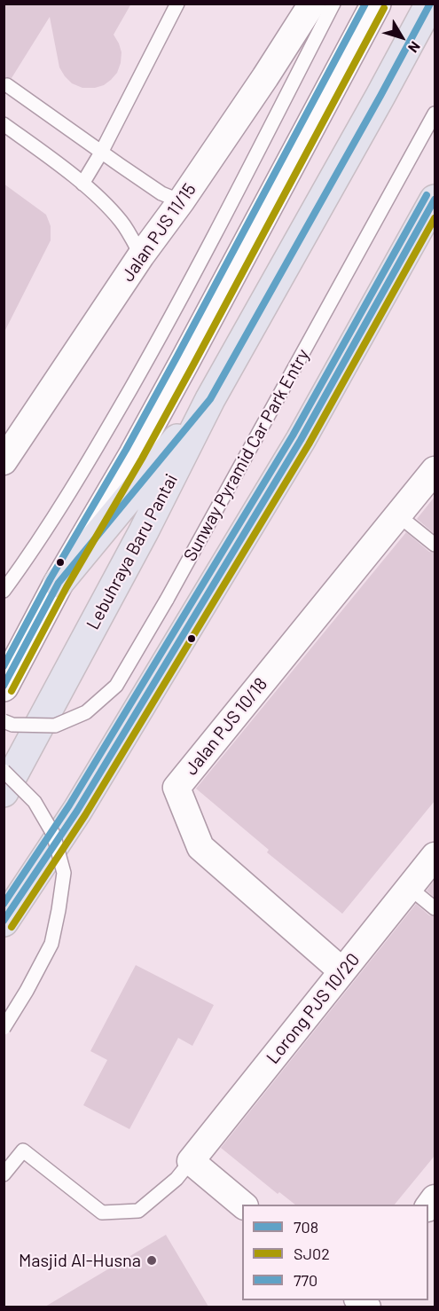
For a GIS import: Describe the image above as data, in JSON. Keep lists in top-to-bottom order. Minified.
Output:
{"streets":{"highway":["Lebuhraya Baru Pantai"],"street":["Jalan PJS 11/15","Jalan PJS 10/18","Lorong PJS 10/20"],"lane":["Sunway Pyramid Car Park Entry"]},"crossings":[["Jalan PJS 10/18","Lorong PJS 10/20"]],"places":["Masjid Al-Husna"],"lines":["transit line 708","transit line 770","transit line SJ02"],"legend":["708","SJ02","770"],"north":"bottom right"}
